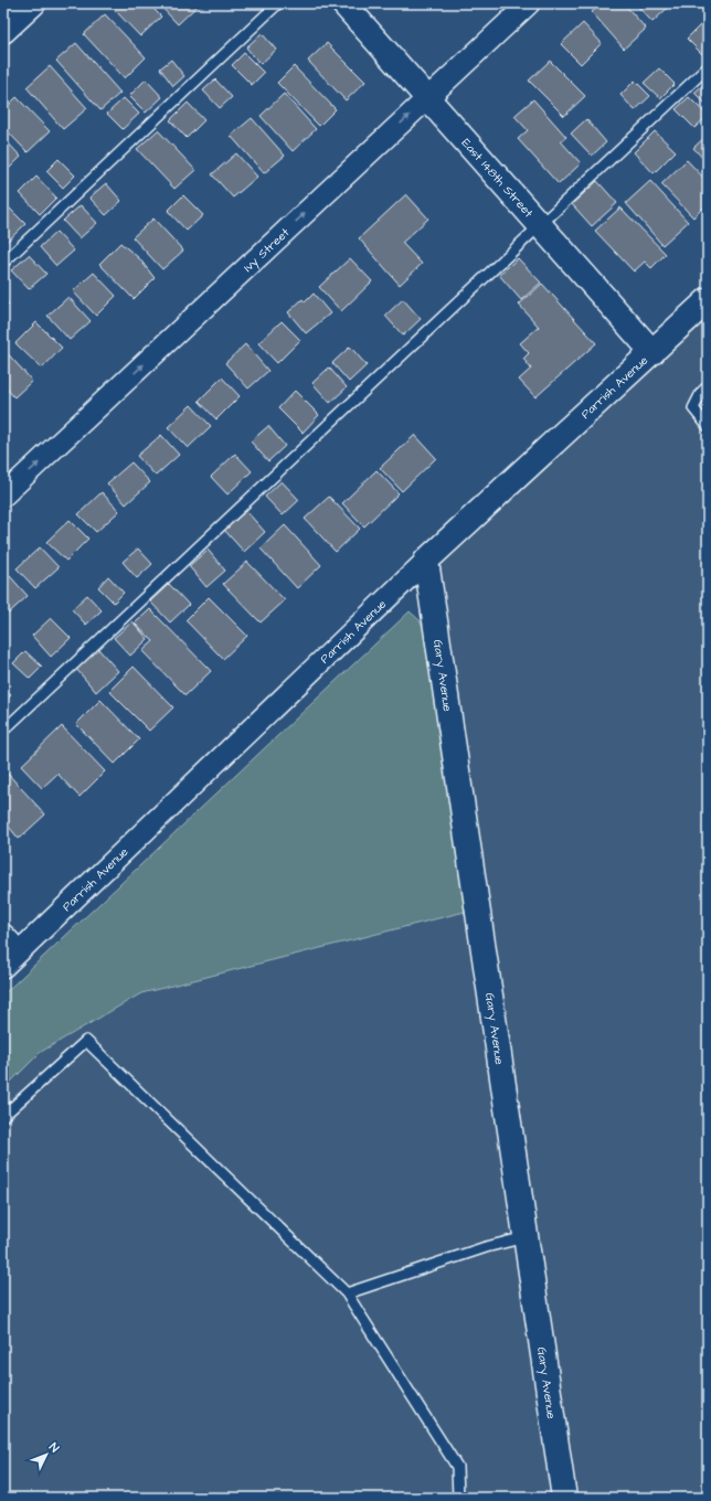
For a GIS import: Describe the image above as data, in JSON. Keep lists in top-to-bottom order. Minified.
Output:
{"streets":{"street":["East 148th Street","Ivy Street","Parrish Avenue","Gary Avenue"]},"crossings":[["East 148th Street","Ivy Street"],["East 148th Street","Parrish Avenue"],["Parrish Avenue","Gary Avenue"]],"one_way":["Ivy Street"],"north":"top right"}
